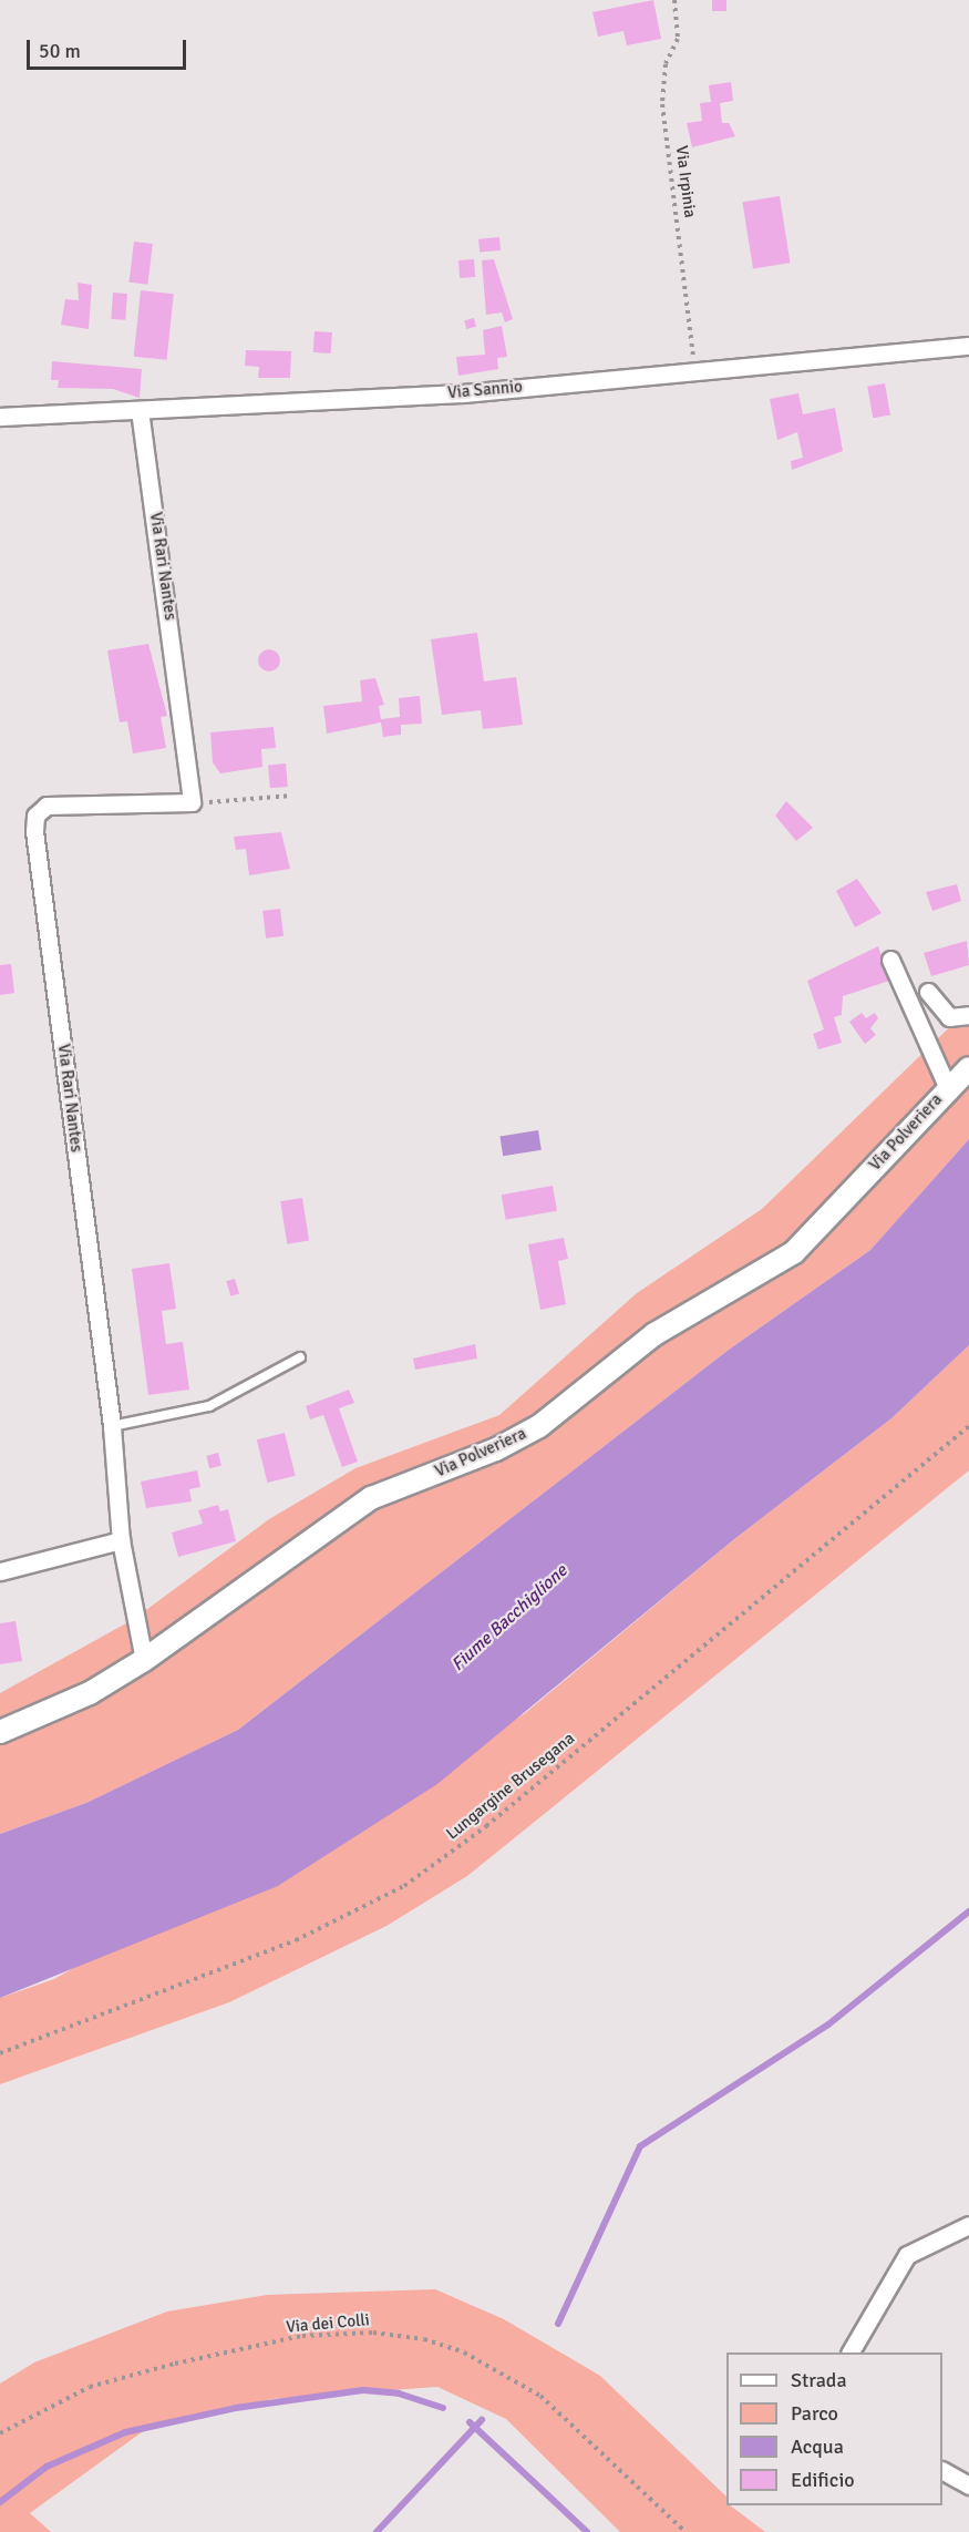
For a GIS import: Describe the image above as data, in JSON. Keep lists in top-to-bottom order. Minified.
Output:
{"streets":{"street":["Via Sannio","Via Rari Nantes","Via Polveriera"],"path":["Via Irpinia","Lungargine Brusegana","Via dei Colli"]},"crossings":[["Via Irpinia","Via Sannio"],["Via Sannio","Via Rari Nantes"],["Via Rari Nantes","Via Polveriera"]],"water":["Fiume Bacchiglione"],"legend":["Strada","Parco","Acqua","Edificio"],"scale_bar":"50 m"}
